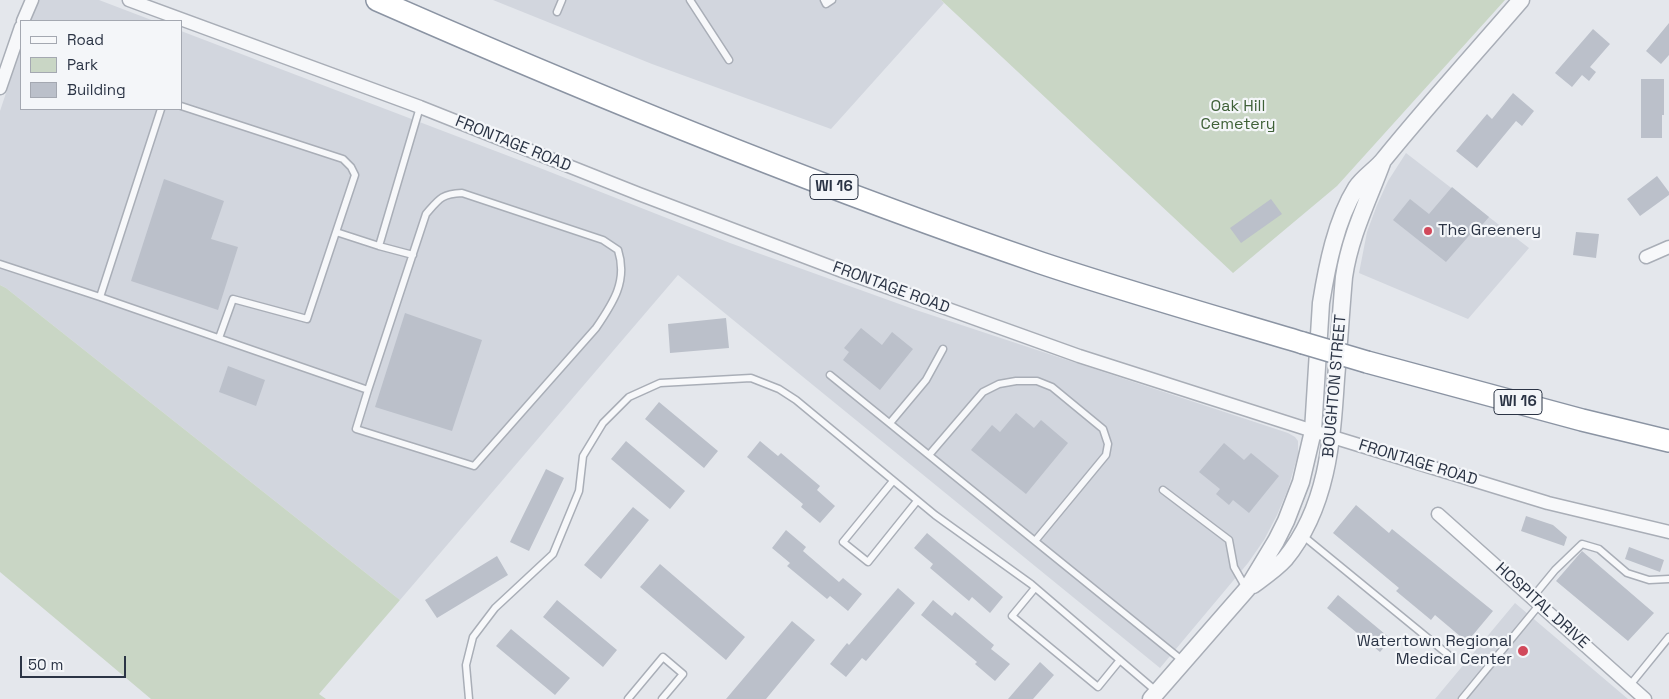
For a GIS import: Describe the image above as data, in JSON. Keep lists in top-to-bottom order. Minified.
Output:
{"streets":{"highway":["WI 16"],"street":["FRONTAGE ROAD","BOUGHTON STREET","HOSPITAL DRIVE"]},"crossings":[["FRONTAGE ROAD","BOUGHTON STREET"]],"parks":["Oak Hill Cemetery"],"places":["The Greenery","Watertown Regional Medical Center"],"legend":["Road","Park","Building"],"scale_bar":"50 m"}
